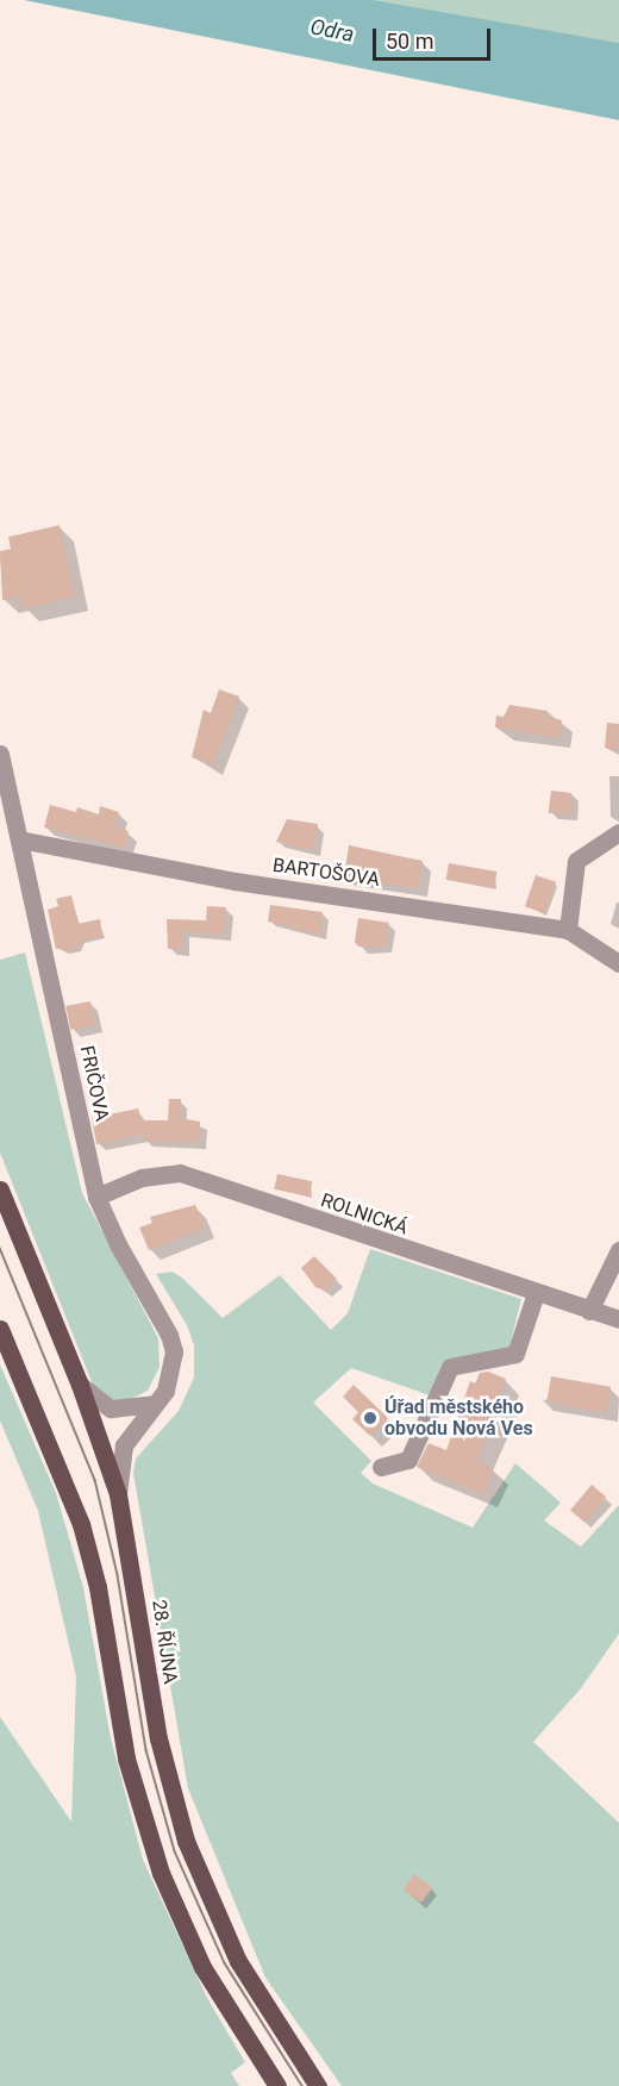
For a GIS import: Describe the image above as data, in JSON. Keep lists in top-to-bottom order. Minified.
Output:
{"streets":{"main road":["28. ŘÍJNA"],"street":["BARTOŠOVA","FRIČOVA","ROLNICKÁ"]},"crossings":[["BARTOŠOVA","FRIČOVA"],["FRIČOVA","ROLNICKÁ"],["FRIČOVA","28. ŘÍJNA"]],"water":["Odra"],"places":["Úřad městského obvodu Nová Ves"],"scale_bar":"50 m"}
